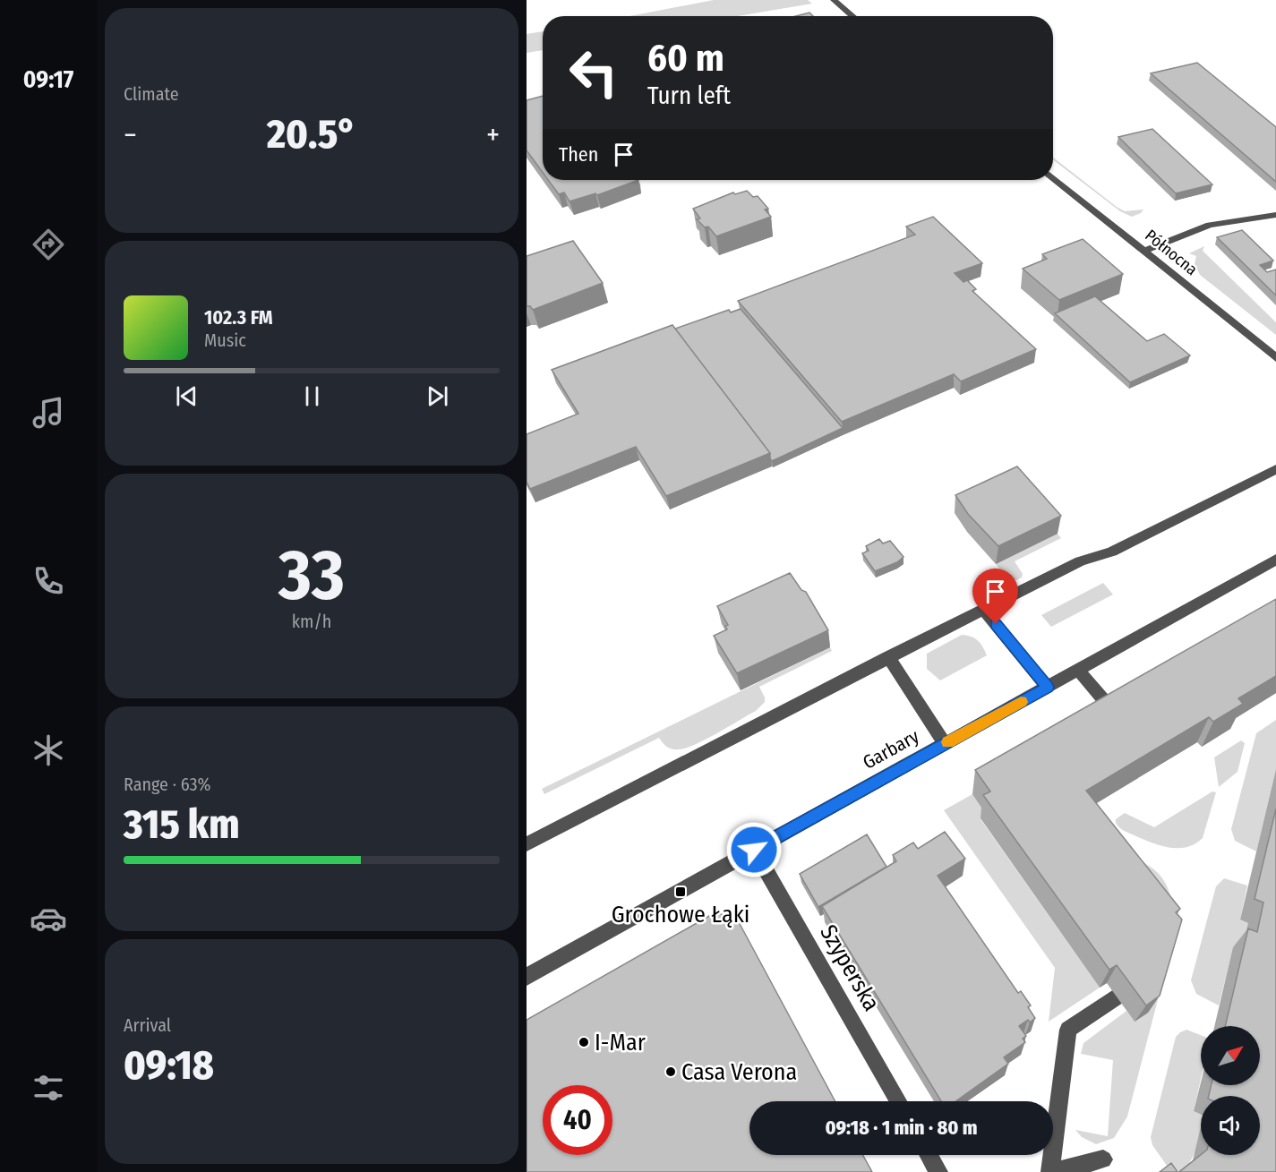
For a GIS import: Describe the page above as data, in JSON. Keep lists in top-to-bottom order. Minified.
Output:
{"streets":{"street":["Północna","Garbary","Szyperska"]},"crossings":[["Garbary","Szyperska"]],"places":{"transit":["Grochowe Łąki"],"other":["I-Mar","Casa Verona"]},"north":"top right","page":{"tabs":"09:17","tile":["Climate",["33","km/h"],["Range · 63%","315 km"],["Arrival","09:18"]],"turn":["60 m","Turn left"],"heat":["−","20.5°","+"],"then":"Then","song":["102.3 FM","Music"],"limit":"40","trip":"09:18 · 1 min · 80 m"}}
